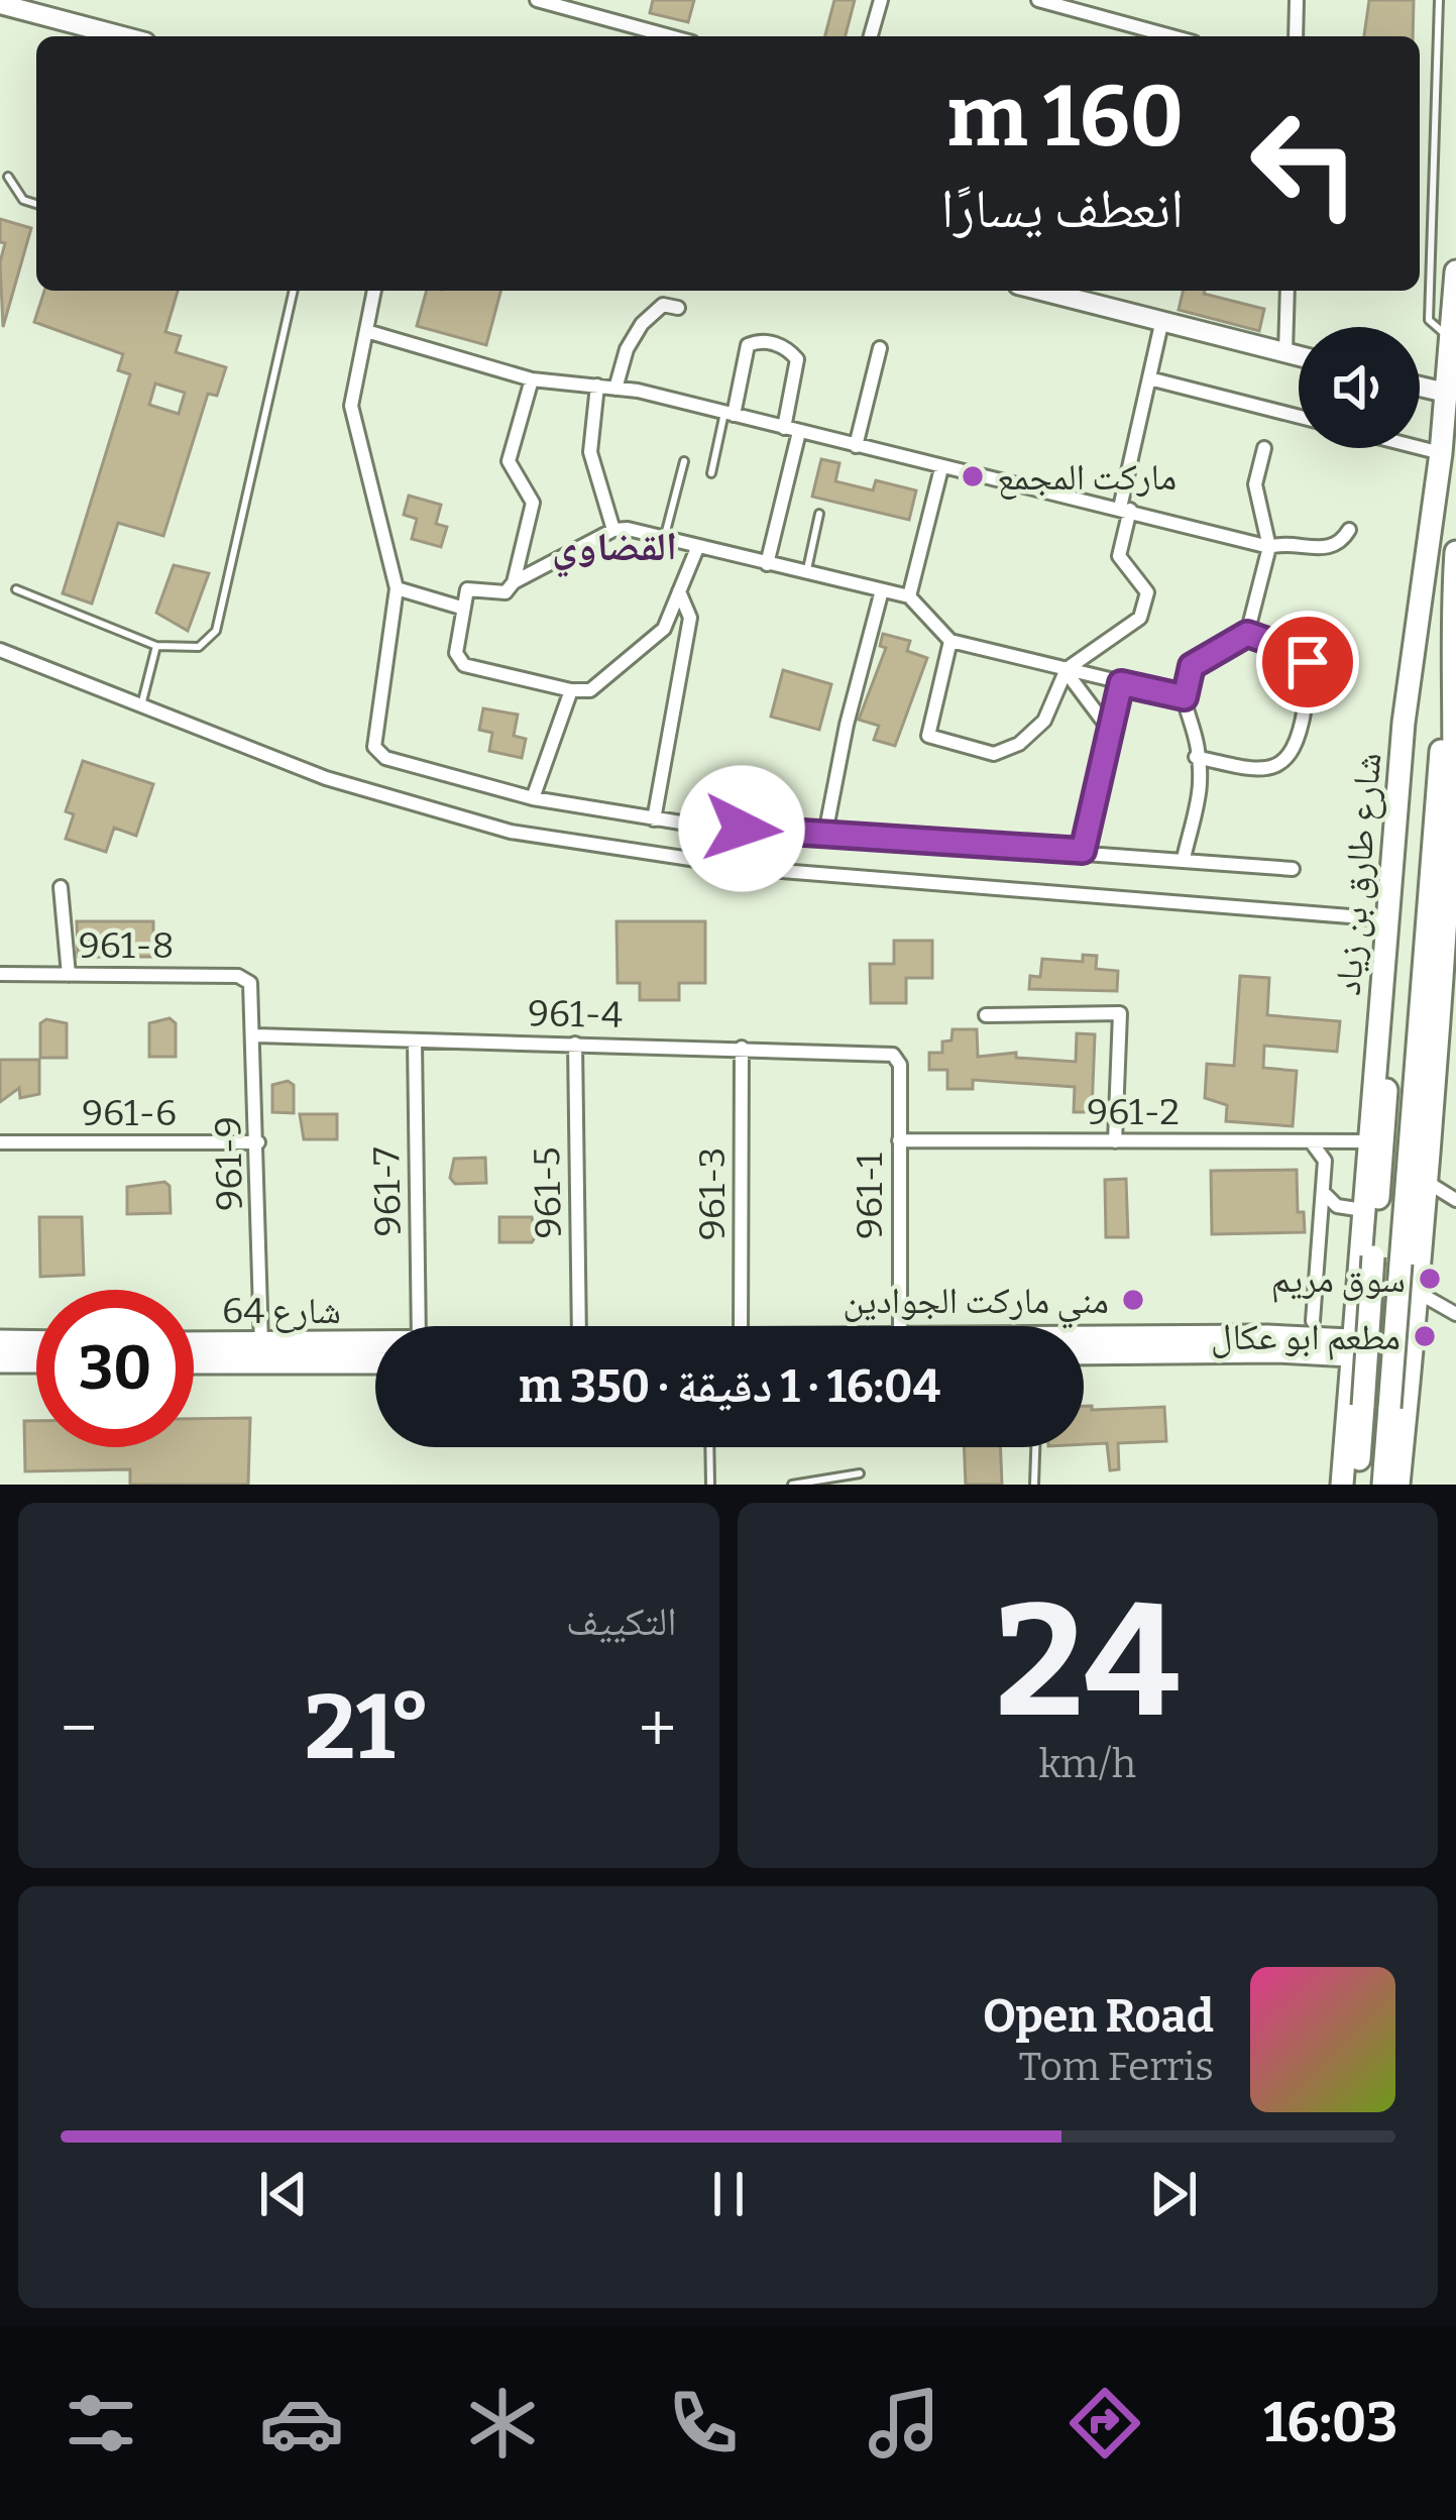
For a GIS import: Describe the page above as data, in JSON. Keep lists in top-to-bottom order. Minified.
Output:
{"streets":{"main road":["شارع طارق بن زياد","شارع 64"],"street":["961-8","961-4","961-2","961-6","961-9","961-7","961-5","961-3","961-1"]},"crossings":[["شارع طارق بن زياد","961-2"],["شارع طارق بن زياد","شارع 64"],["961-8","961-9"],["961-4","961-9"],["961-4","961-7"],["961-4","961-5"],["961-4","961-3"],["961-4","961-1"],["961-2","961-1"],["961-6","961-9"],["961-9","شارع 64"]],"districts":["القضاوي"],"places":["ماركت المجمع","سوق مريم","مني ماركت الجوادين","مطعم ابو عكال"],"page":{"turn":["160 m","انعطف يسارًا"],"limit":"30","trip":"16:04 · 1 دقيقة · 350 m","tile":[["24","km/h"],"التكييف"],"heat":["−","21°","+"],"song":["Open Road","Tom Ferris"],"tabs":"16:03"}}
